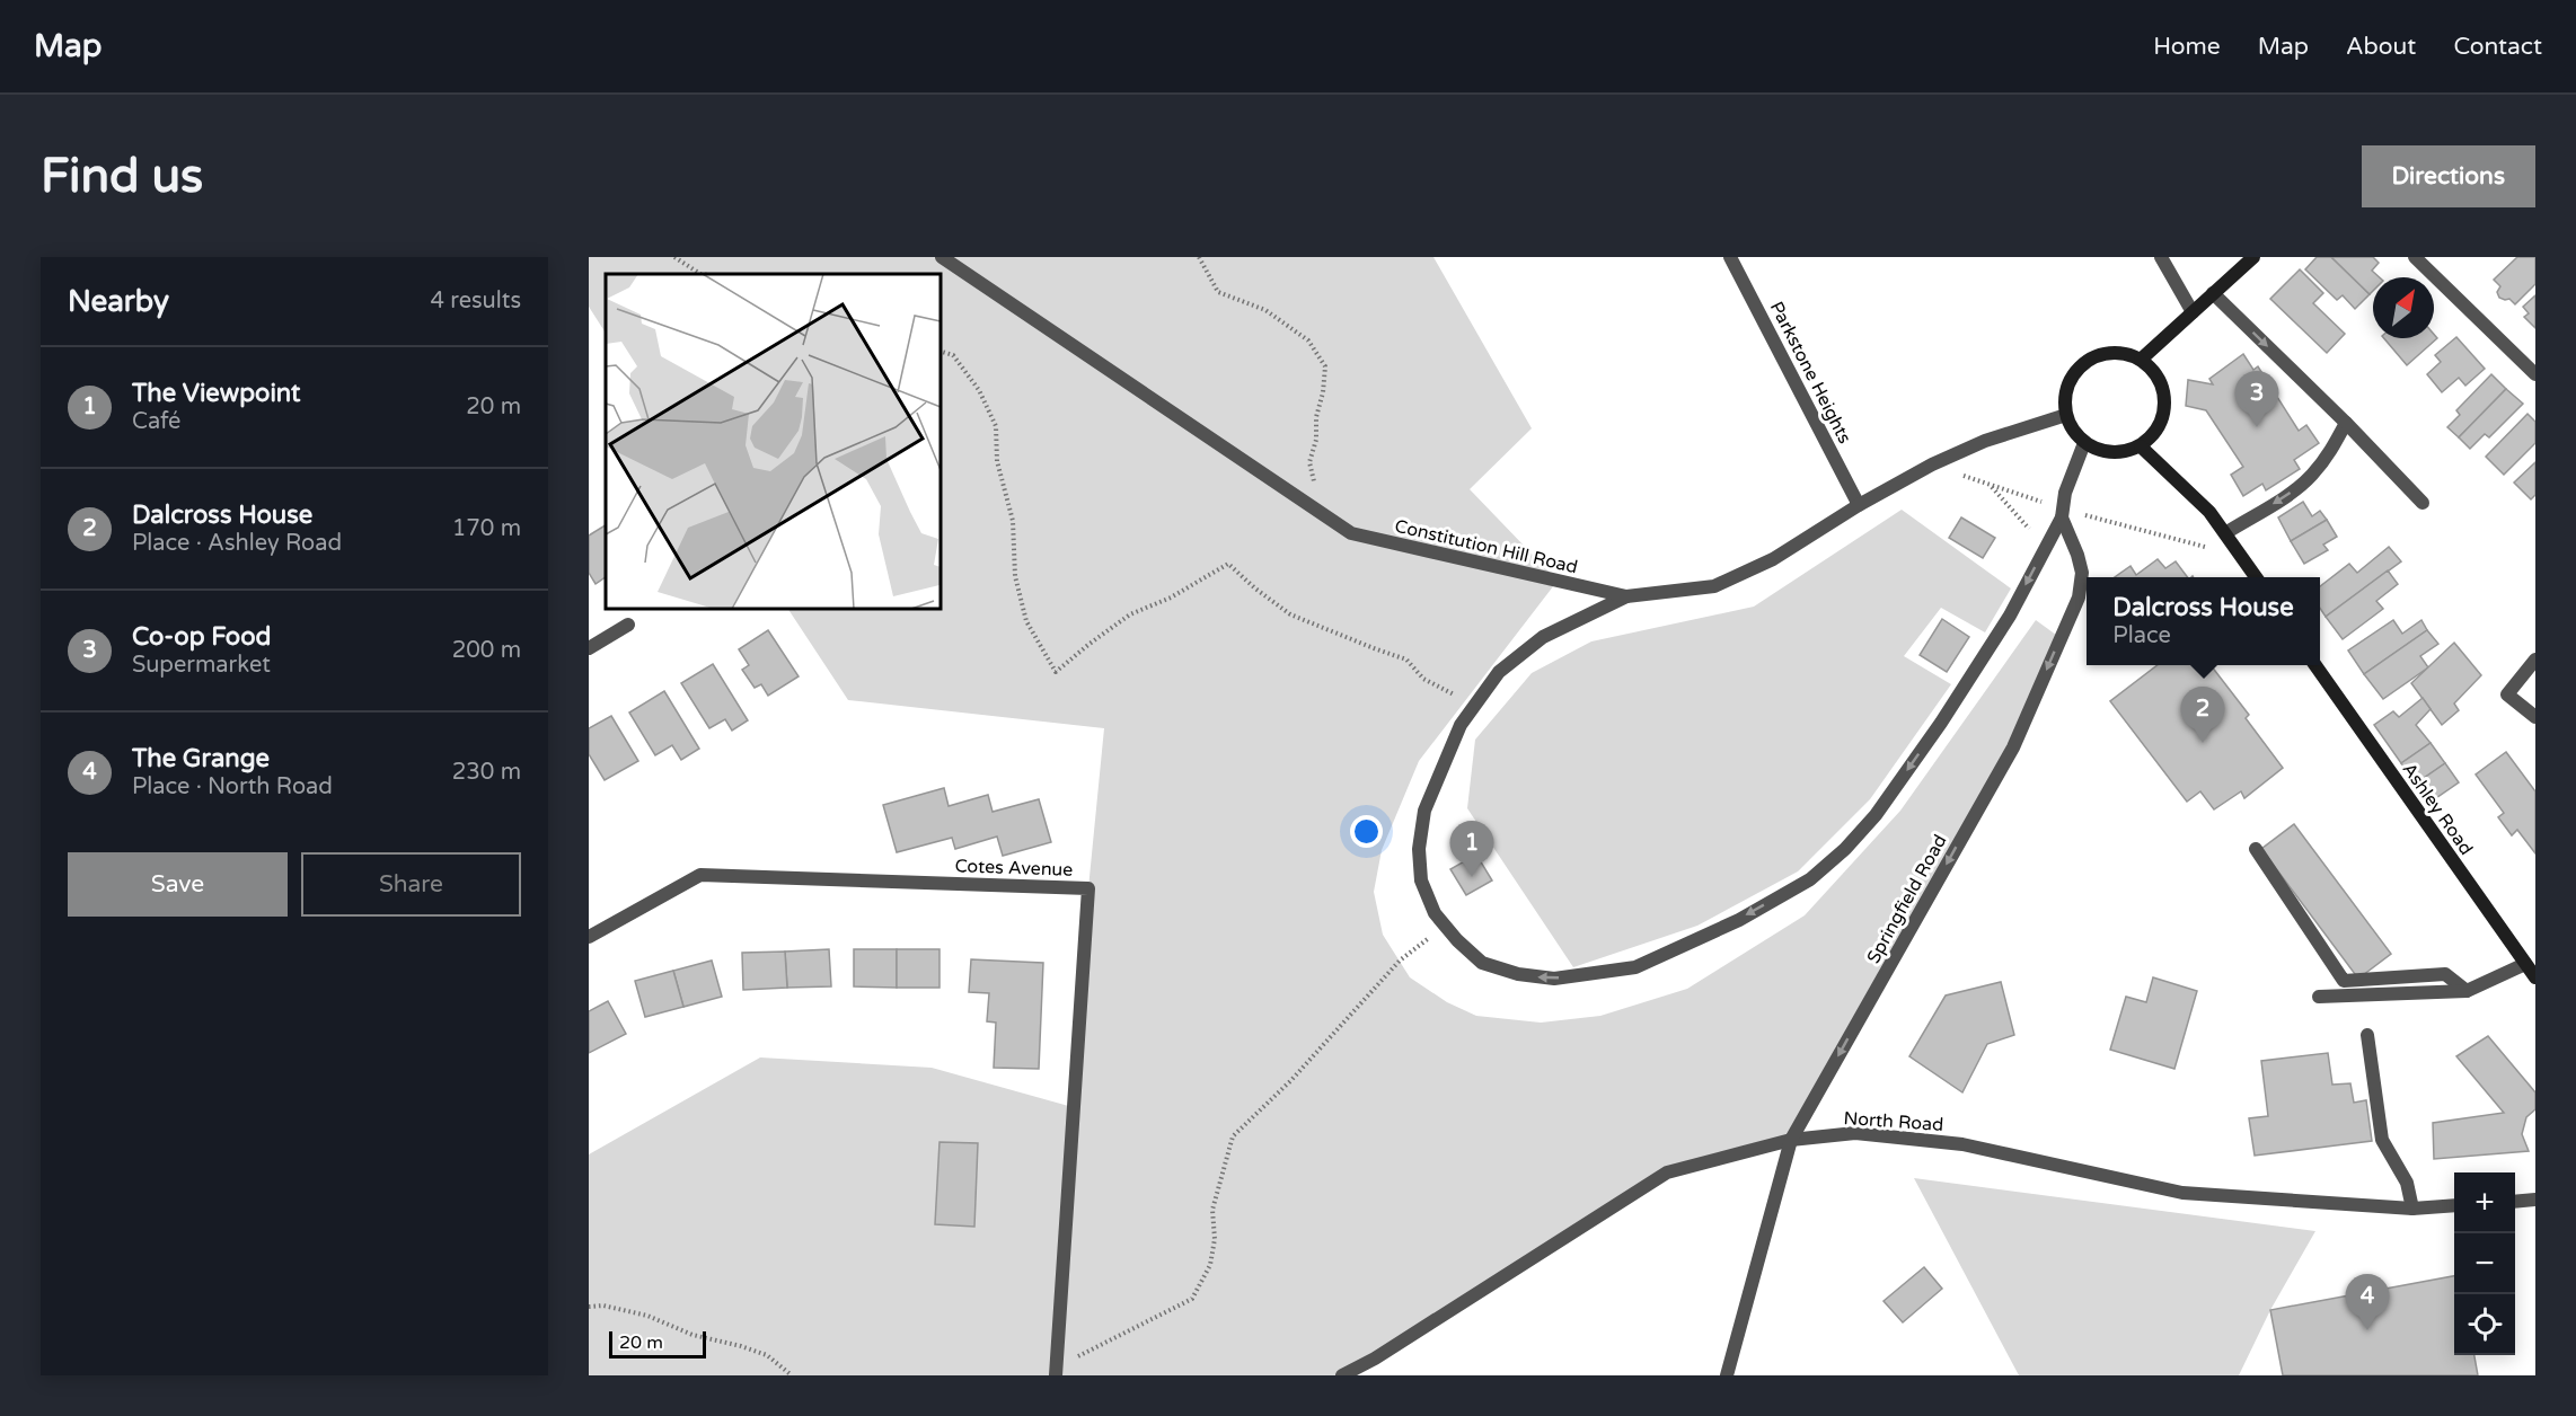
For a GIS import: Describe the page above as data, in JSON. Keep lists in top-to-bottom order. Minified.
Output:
{"streets":{"main road":["Ashley Road"],"street":["Parkstone Heights","Constitution Hill Road","Cotes Avenue","Springfield Road","North Road"]},"crossings":[["Parkstone Heights","Constitution Hill Road"],["Springfield Road","North Road"]],"one_way":["Springfield Road"],"scale_bar":"20 m","north":"top right","page":{"header":"Map","nav":["Home","Map","About","Contact"],"buttons":["Directions",["Save","Share"]],"title":"Find us","heading":["Nearby","4 results"],"list":[{"mark":"1","name":"The Viewpoint","note":"Café","value":"20 m"},{"mark":"2","name":"Dalcross House","note":"Place · Ashley Road","value":"170 m"},{"mark":"3","name":"Co-op Food","note":"Supermarket","value":"200 m"},{"mark":"4","name":"The Grange","note":"Place · North Road","value":"230 m"}],"pins":["3","2","1","4"],"popup":["Dalcross House","Place"],"map_buttons":["+","−"],"scale":"20 m"}}
